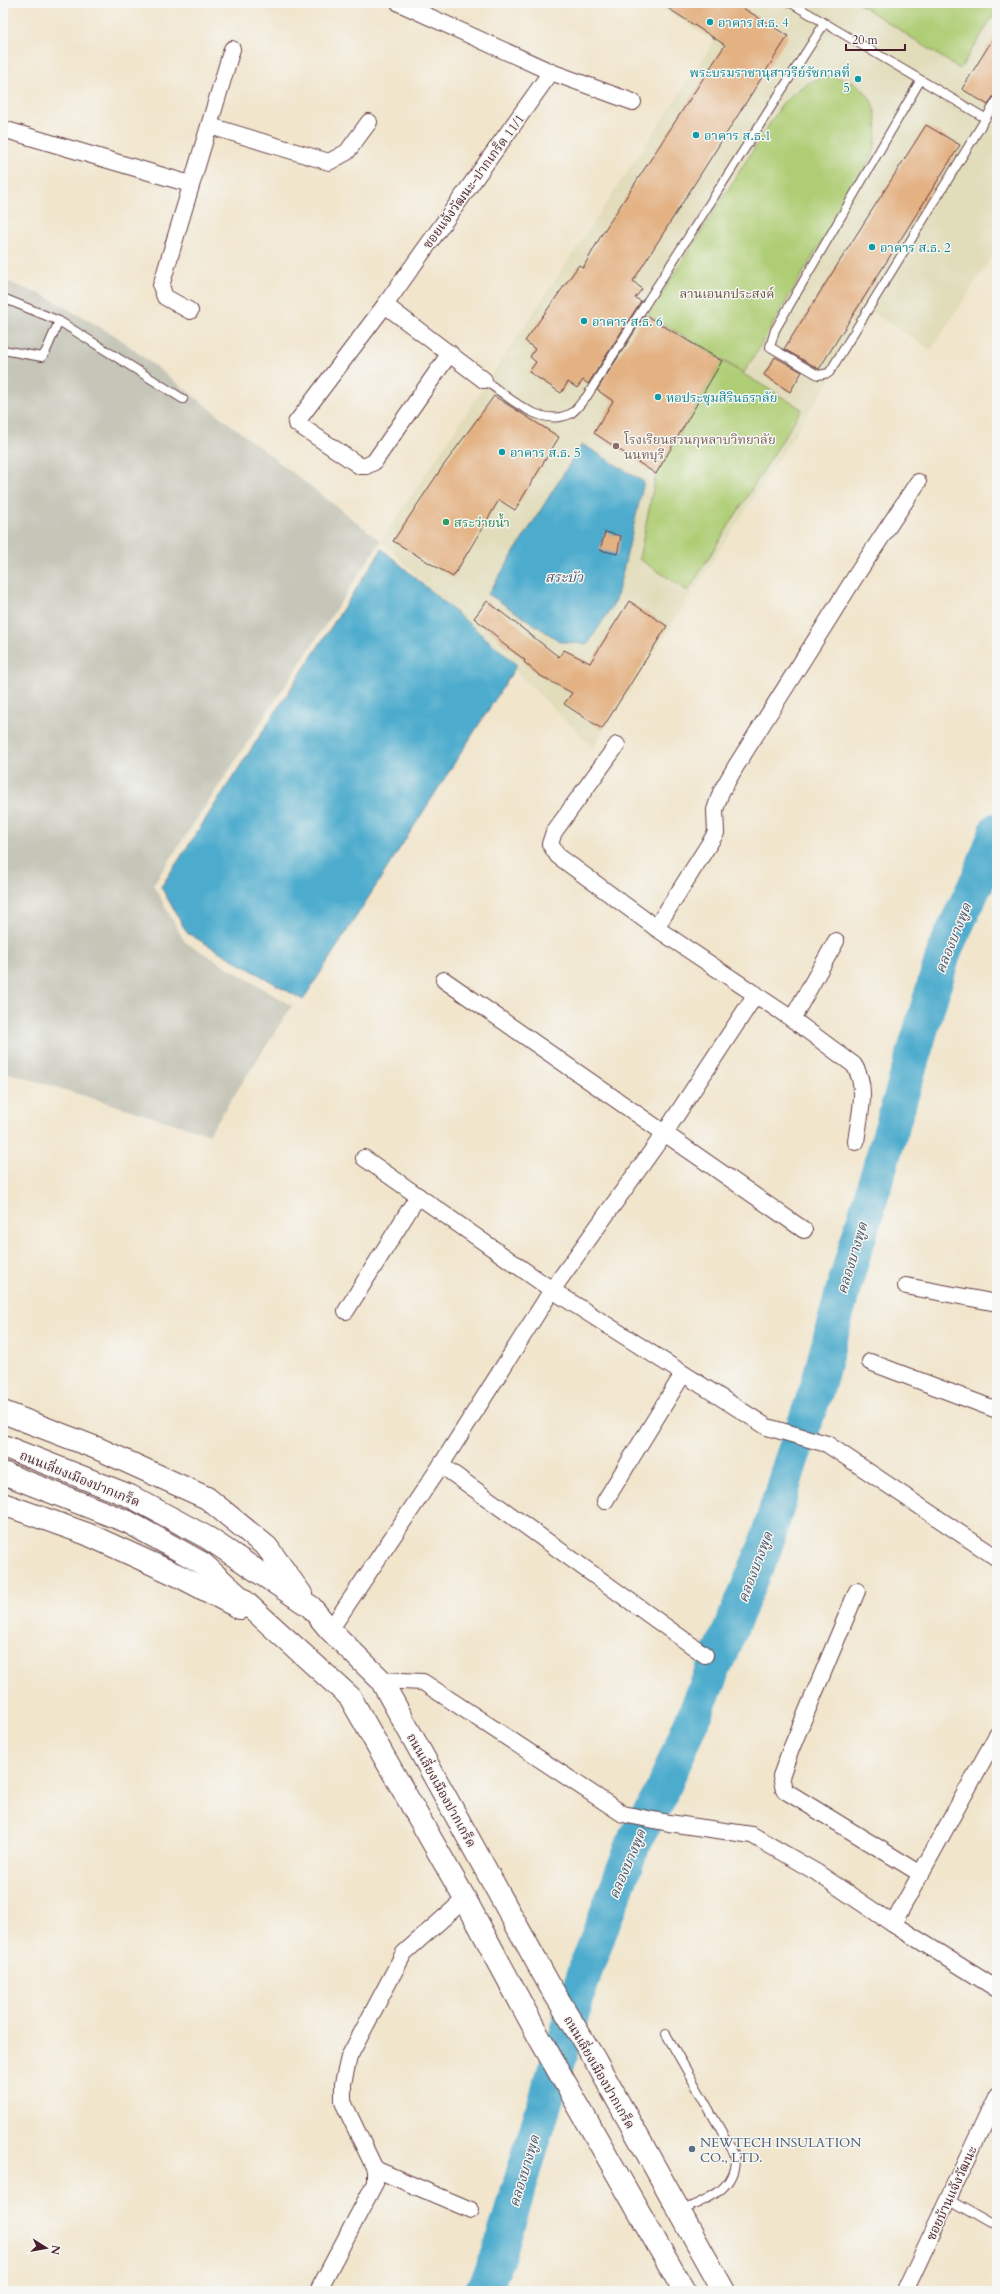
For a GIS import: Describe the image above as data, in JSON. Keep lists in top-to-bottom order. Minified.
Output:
{"streets":{"main road":["ถนนเลี่ยงเมืองปากเกร็ด"],"street":["ซอยแจ้งวัฒนะ-ปากเกร็ด 11/1","ซอยบ้านแจ้งวัฒนะ"]},"water":["สระบัว","คลองบางพูด"],"parks":["ลานเอนกประสงค์"],"places":["อาคาร ส.ธ. 4","พระบรมราชานุสาวรีย์รัชกาลที่ 5","อาคาร ส.ธ.1","อาคาร ส.ธ. 2","อาคาร ส.ธ. 6","หอประชุมสิรินธราลัย","โรงเรียนสวนกุหลาบวิทยาลัย นนทบุรี","อาคาร ส.ธ. 5","สระว่ายน้ำ","NEWTECH INSULATION CO., LTD."],"scale_bar":"20 m","north":"right"}
